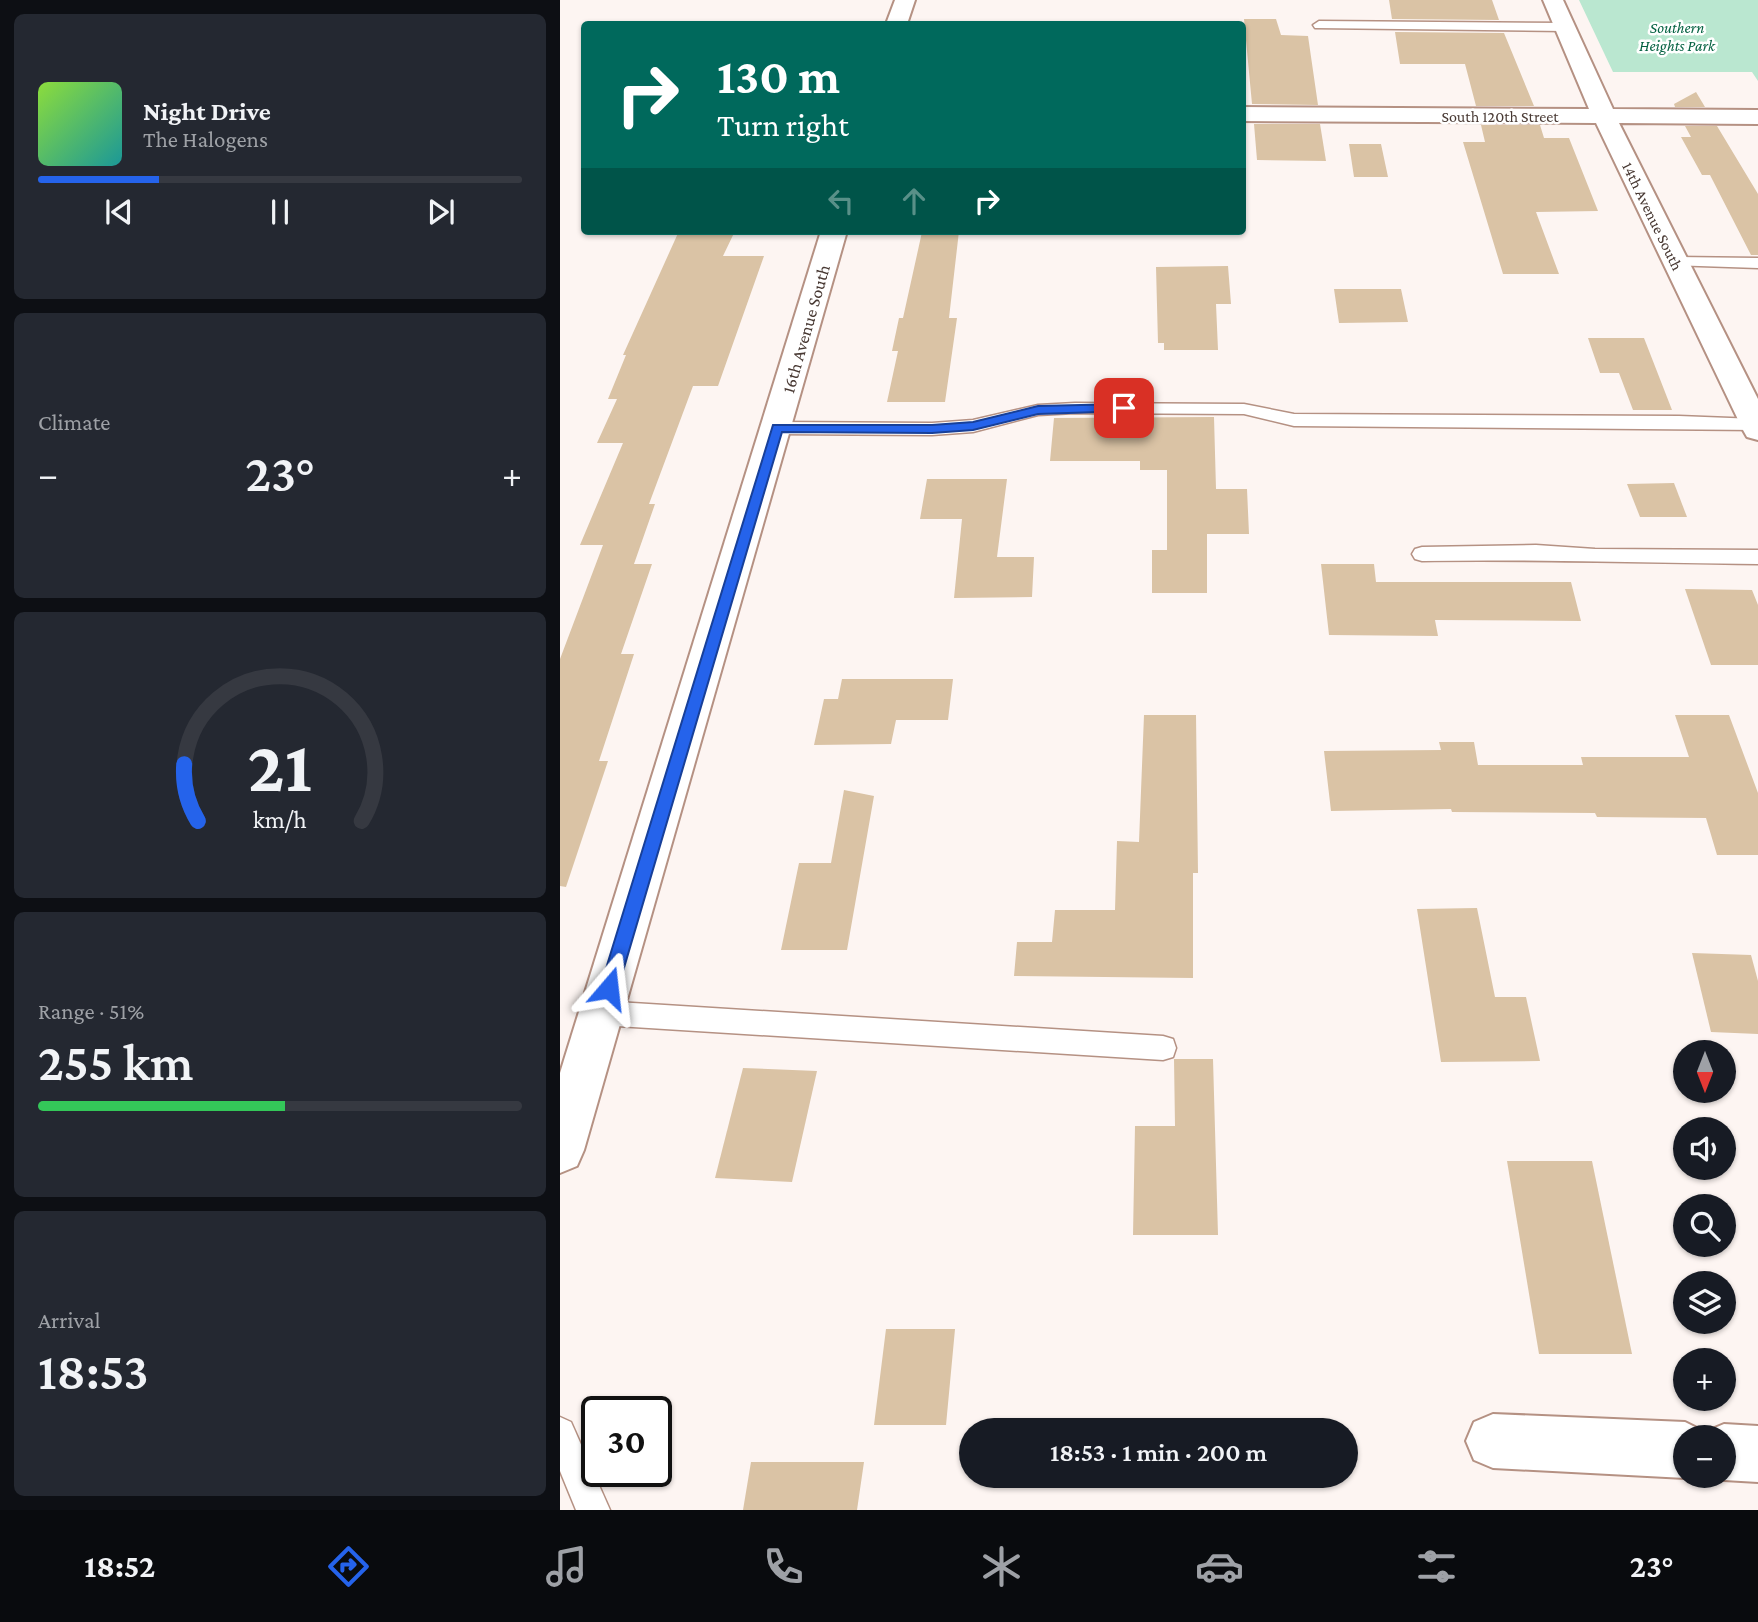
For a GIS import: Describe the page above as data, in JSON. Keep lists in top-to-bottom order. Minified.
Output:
{"streets":{"street":["South 120th Street","14th Avenue South","16th Avenue South"]},"crossings":[["South 120th Street","14th Avenue South"]],"parks":["Southern Heights Park"],"north":"bottom","page":{"turn":["130 m","Turn right"],"song":["Night Drive","The Halogens"],"tile":["Climate",["Range · 51%","255 km"],["Arrival","18:53"]],"heat":["−","23°","+"],"map_buttons":["+","−"],"limit":"30","trip":"18:53 · 1 min · 200 m","tabs":["18:52","23°"],"gauge":["21","km/h"]}}
